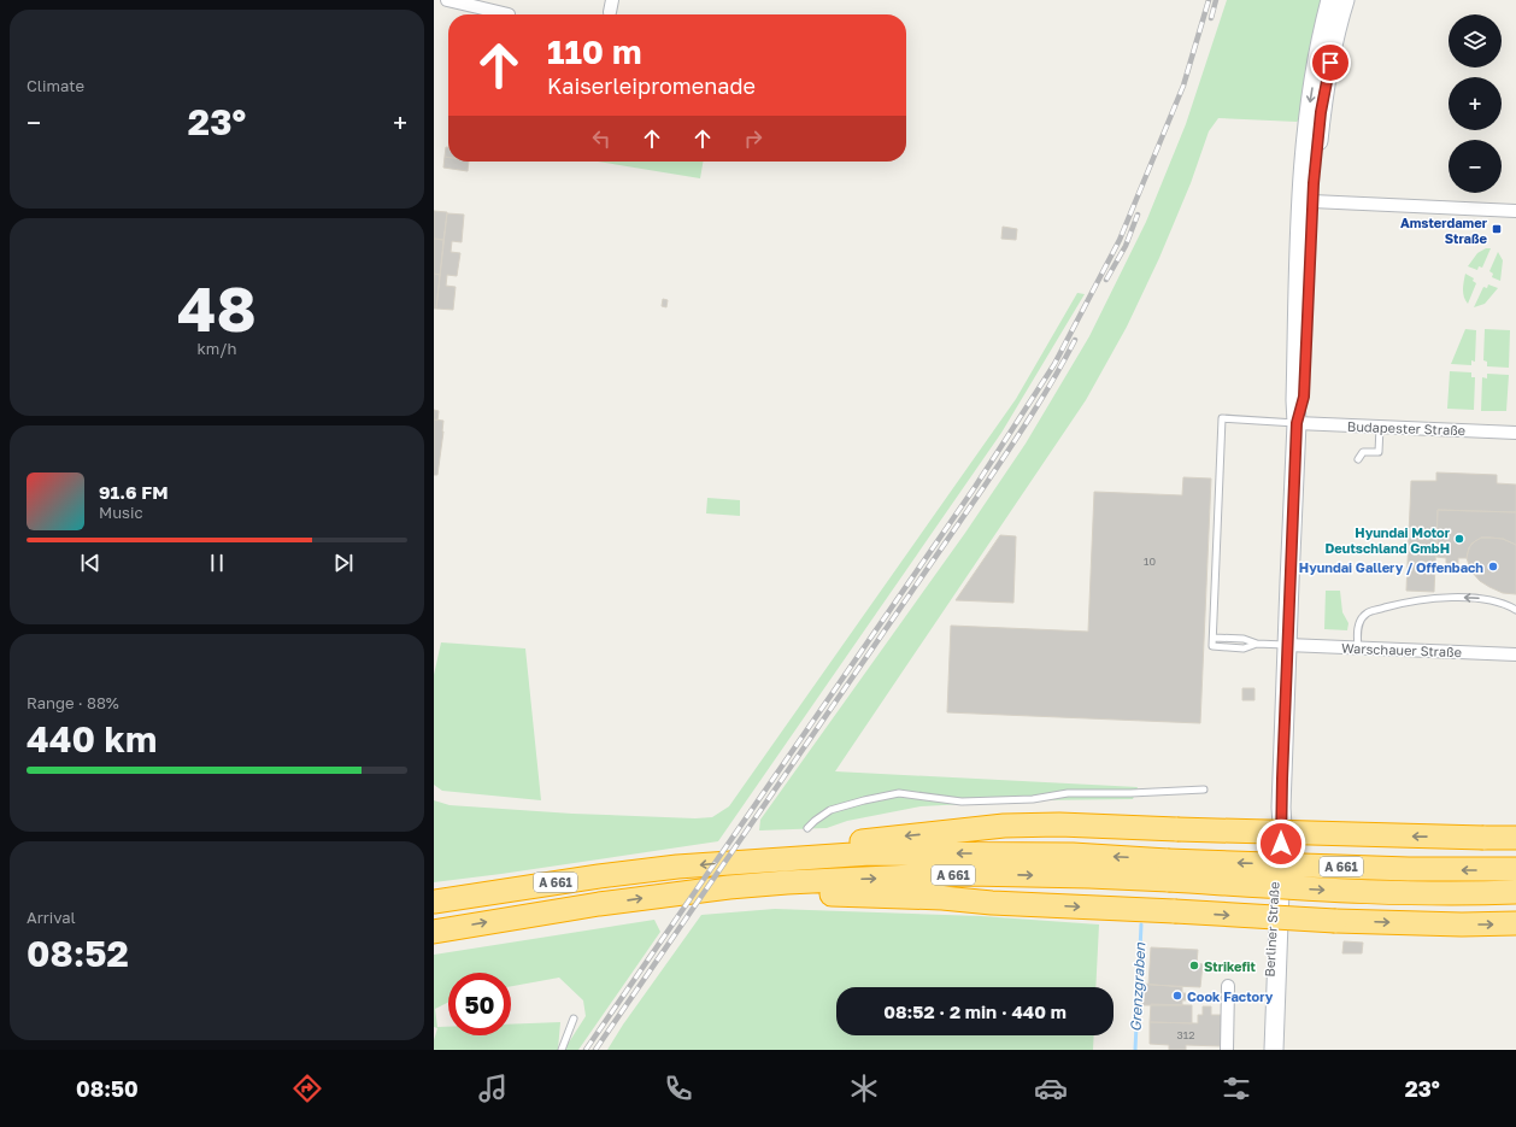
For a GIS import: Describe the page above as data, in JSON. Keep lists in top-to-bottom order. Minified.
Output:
{"streets":{"highway":["A 661"],"main road":["Berliner Straße"],"street":["Budapester Straße","Warschauer Straße"]},"crossings":[["Budapester Straße","Berliner Straße"],["Warschauer Straße","Berliner Straße"]],"water":["Grenzgraben"],"places":{"transit":["Amsterdamer Straße"],"other":["Hyundai Motor Deutschland GmbH","Hyundai Gallery / Offenbach","Strikefit","Cook Factory"]},"house_numbers":["10","312"],"page":{"tile":["Climate",["48","km/h"],["Range · 88%","440 km"],["Arrival","08:52"]],"map_buttons":["+","−"],"turn":["110 m","Kaiserleipromenade"],"heat":["−","23°","+"],"song":["91.6 FM","Music"],"limit":"50","trip":"08:52 · 2 min · 440 m","tabs":["08:50","23°"]}}
